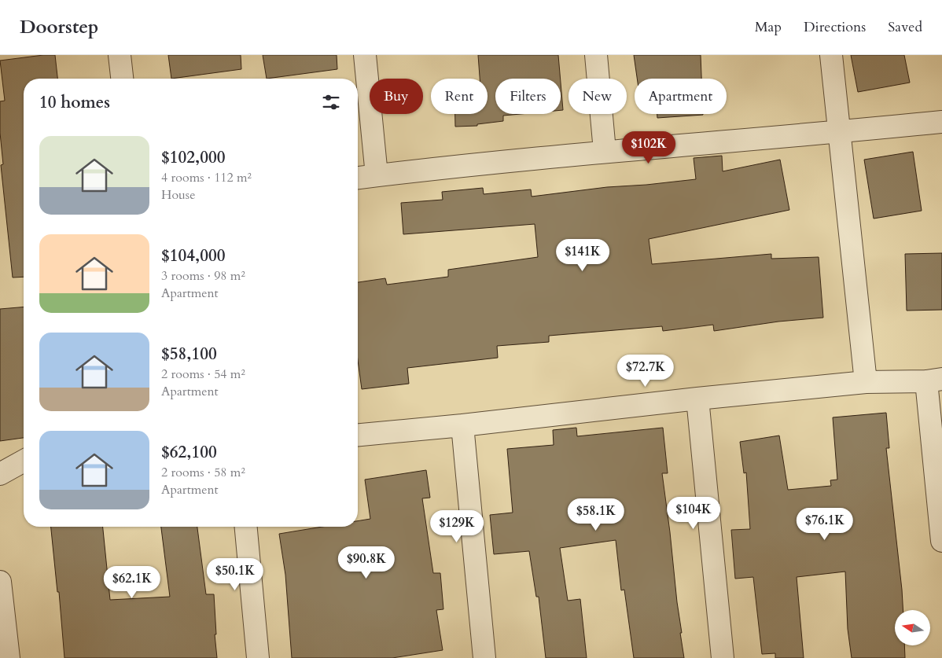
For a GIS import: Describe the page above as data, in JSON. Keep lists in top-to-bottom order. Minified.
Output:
{"north":"left","page":{"header":"Doorstep","nav":["Map","Directions","Saved"],"chip":["Buy","Rent","Filters","New","Apartment"],"heading":"10 homes","list":[{"name":"$102,000","note":"4 rooms · 112 m² · House"},{"name":"$104,000","note":"3 rooms · 98 m² · Apartment"},{"name":"$58,100","note":"2 rooms · 54 m² · Apartment"},{"name":"$62,100","note":"2 rooms · 58 m² · Apartment"}],"price":["$102K","$141K","$72.7K","$104K","$58.1K","$76.1K","$129K","$90.8K","$50.1K","$62.1K"]}}
